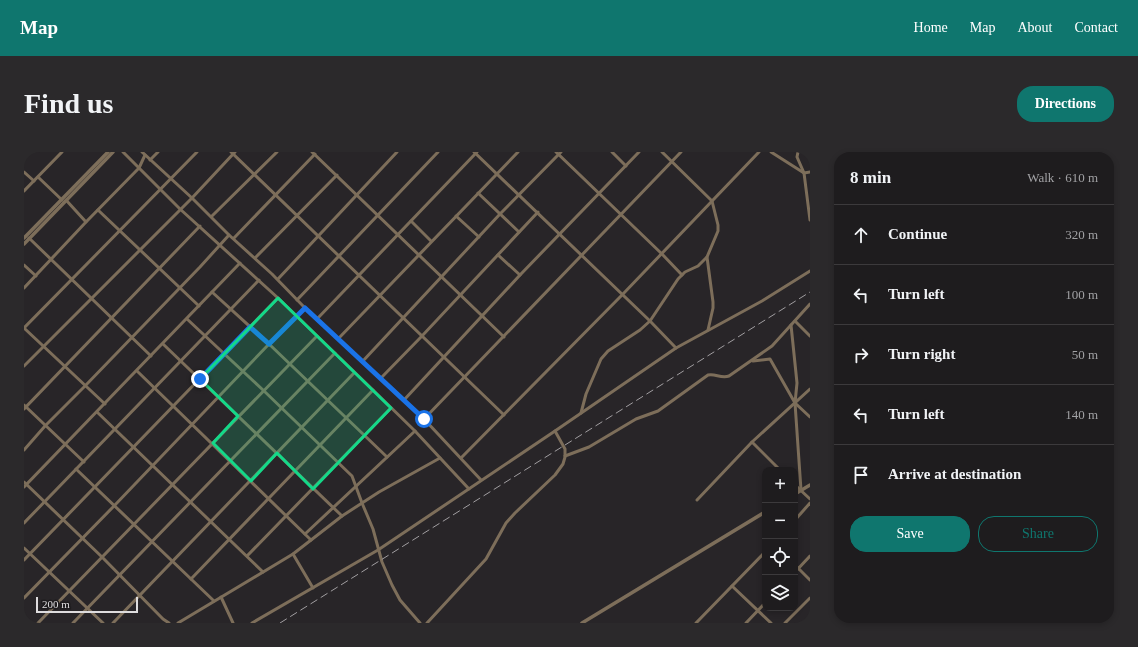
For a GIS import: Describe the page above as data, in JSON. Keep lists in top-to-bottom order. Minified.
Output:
{"scale_bar":"200 m","page":{"header":"Map","nav":["Home","Map","About","Contact"],"buttons":["Directions",["Save","Share"]],"title":"Find us","heading":["8 min","Walk · 610 m"],"list":[["Continue","320 m"],["Turn left","100 m"],["Turn right","50 m"],["Turn left","140 m"],"Arrive at destination"],"map_buttons":["+","−"],"scale":"200 m"}}
